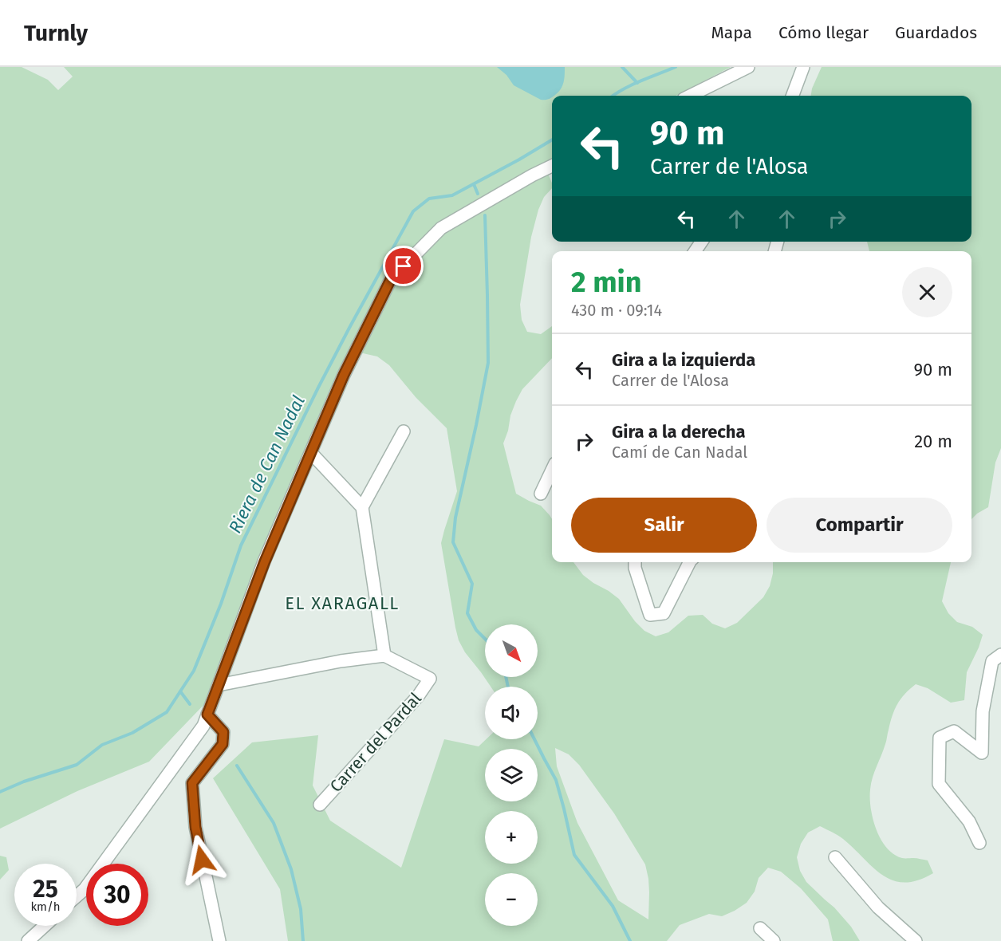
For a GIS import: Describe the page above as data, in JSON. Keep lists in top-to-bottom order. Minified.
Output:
{"streets":{"street":["Carrer del Pardal"]},"districts":["EL XARAGALL"],"water":["Riera de Can Nadal"],"north":"bottom right","page":{"header":"Turnly","nav":["Mapa","Cómo llegar","Guardados"],"turn":["90 m","Carrer de l'Alosa"],"heading":["2 min","430 m · 09:14"],"list":[{"name":"Gira a la izquierda","note":"Carrer de l'Alosa","value":"90 m"},{"name":"Gira a la derecha","note":"Camí de Can Nadal","value":"20 m"}],"buttons":["Salir","Compartir"],"map_buttons":["+","−"],"speed":"25 km/h","limit":"30"}}
